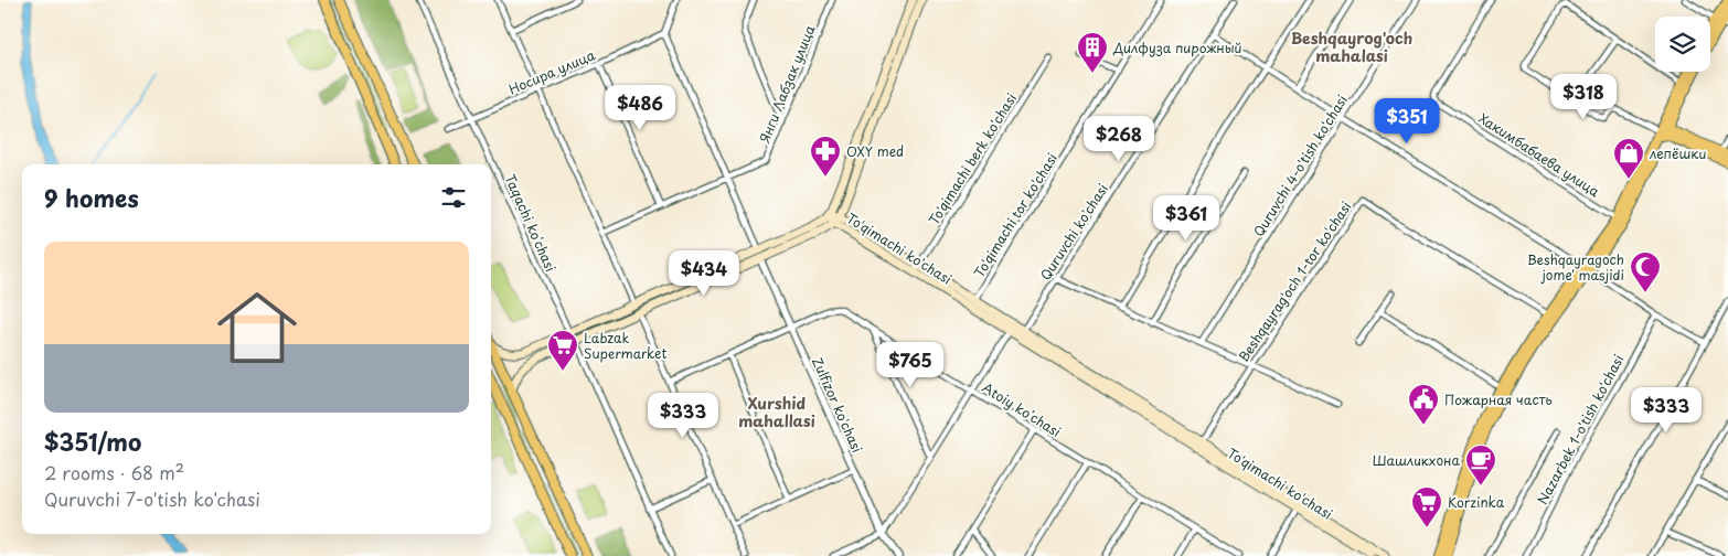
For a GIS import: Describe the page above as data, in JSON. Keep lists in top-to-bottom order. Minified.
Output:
{"streets":{"main road":["To'qimachi ko'chasi"],"street":["Носира улица","Янги Лабзак улица","Хакимбабаева улица","To'qimachi berk ko'chasi","Quruvchi 4-o'tish ko'chasi","To'qimachi tor ko'chasi","Taqachi koʻchasi","Quruvchi ko'chasi","Beshqayrag'och 1-tor ko'chasi","Zulfizor ko'chasi","Atoiy koʻchasi","Nazarbek 1-o'tish ko'chasi"]},"crossings":[["Носира улица","Taqachi koʻchasi"],["To'qimachi berk ko'chasi","To'qimachi ko'chasi"],["To'qimachi tor ko'chasi","To'qimachi ko'chasi"],["Quruvchi ko'chasi","To'qimachi ko'chasi"],["To'qimachi ko'chasi","Beshqayrag'och 1-tor ko'chasi"],["Zulfizor ko'chasi","Atoiy koʻchasi"]],"districts":["Beshqayrog'och mahalasi","Xurshid mahallasi"],"places":{"building":["Дилфуза пирожный"],"pharmacy":["OXY med"],"shop":["лепёшки"],"mosque":["Beshqayragoch jome' masjidi"],"supermarket":["Labzak Supermarket","Korzinka"],"public building":["Пожарная часть"],"cafe":["Шашликхона"]},"page":{"price":["$318","$486","$351","$268","$361","$434","$765","$333","$333"],"heading":"9 homes","list":[{"name":"$351/mo","note":"2 rooms · 68 m² · Quruvchi 7-o'tish ko'chasi"}]}}
